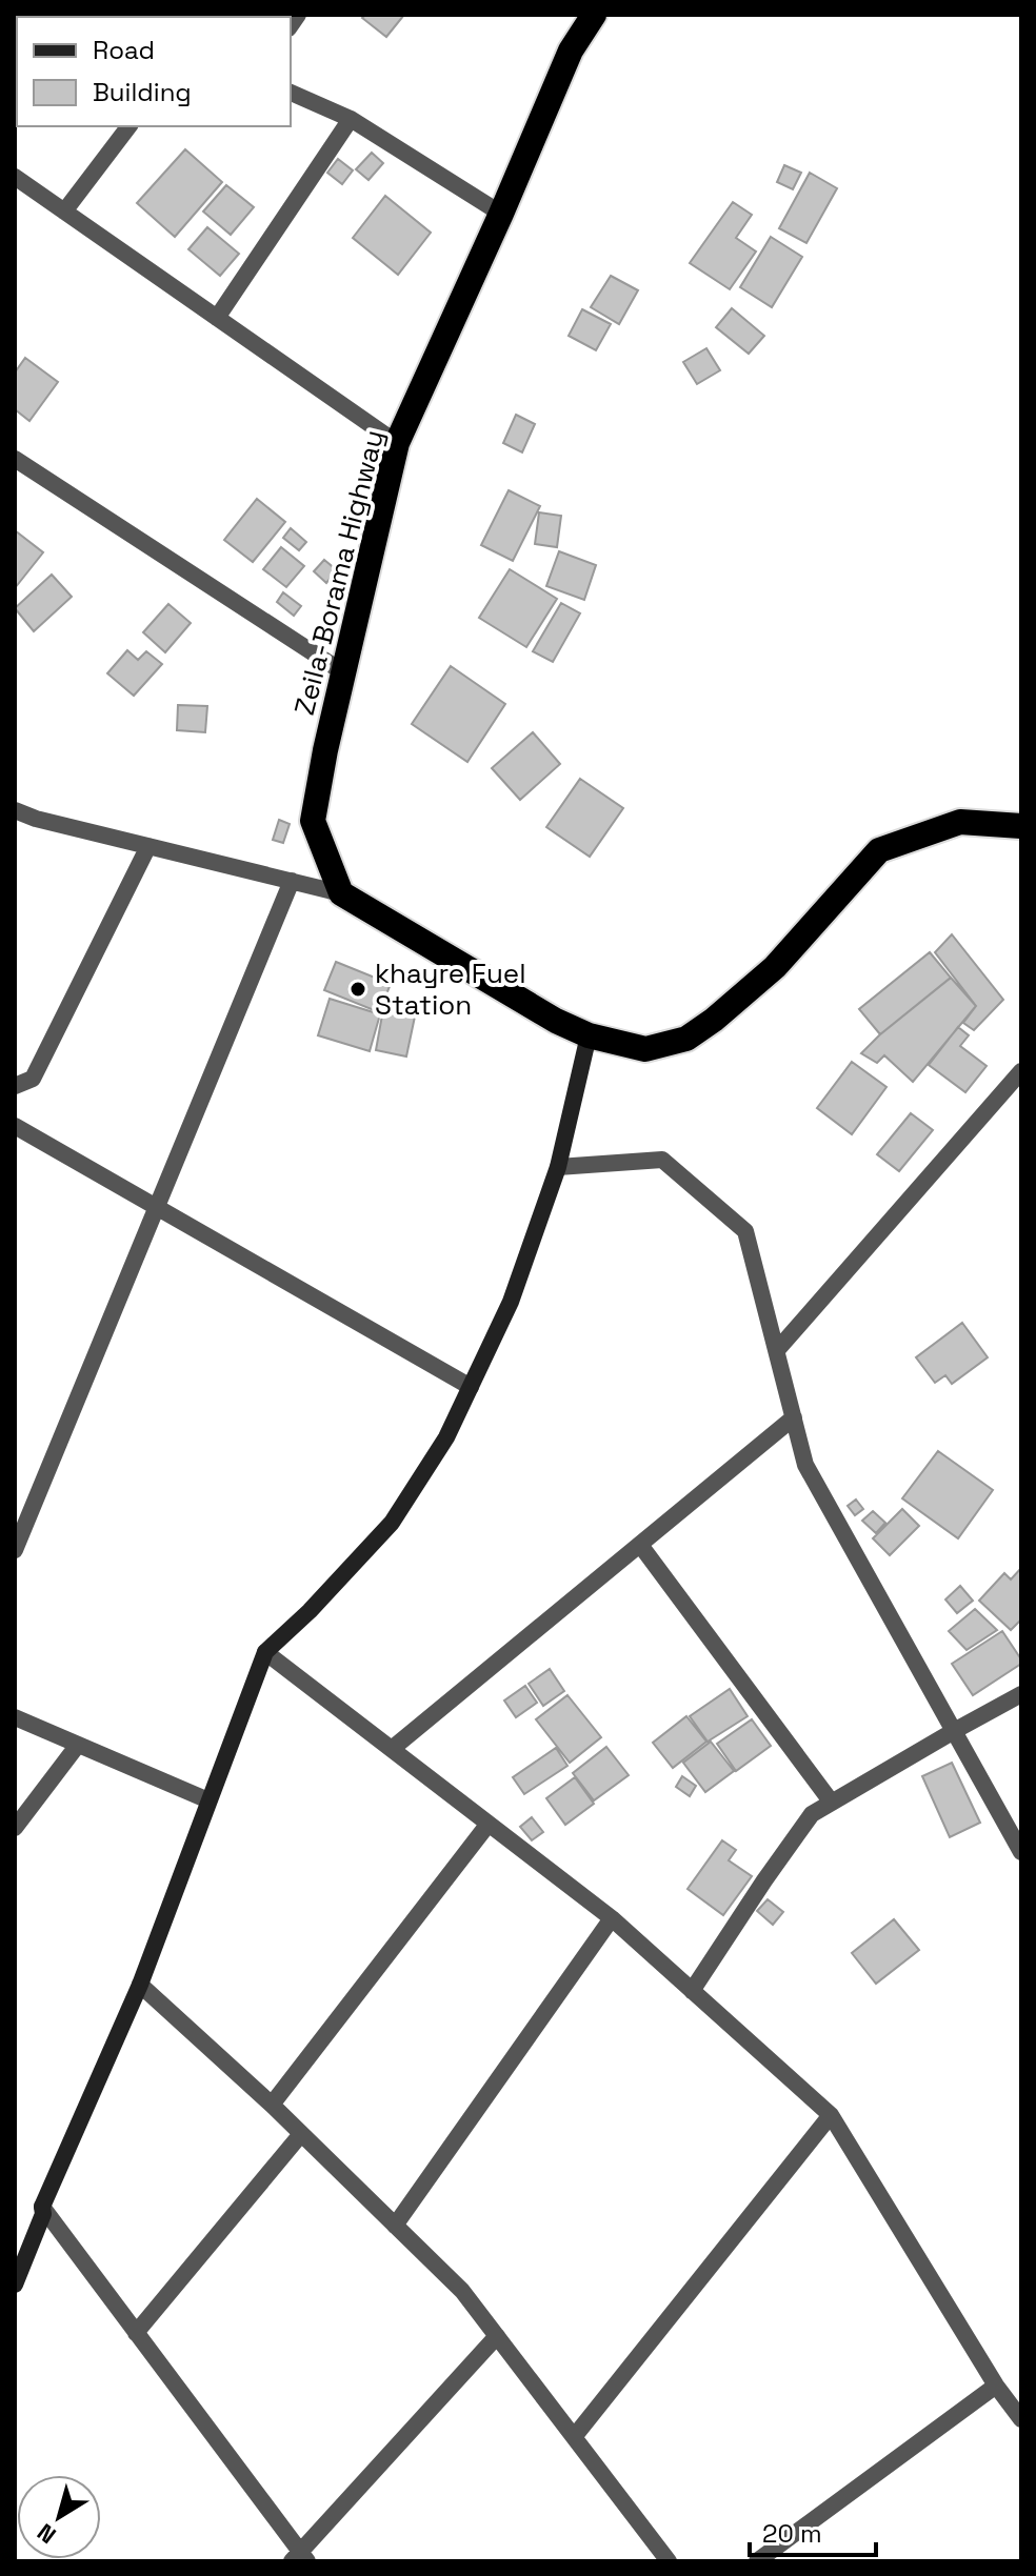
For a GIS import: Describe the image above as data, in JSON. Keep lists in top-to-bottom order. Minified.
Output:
{"streets":{"highway":["Zeila-Borama Highway"]},"places":["khayre Fuel Station"],"legend":["Road","Building"],"scale_bar":"20 m","north":"bottom left"}
